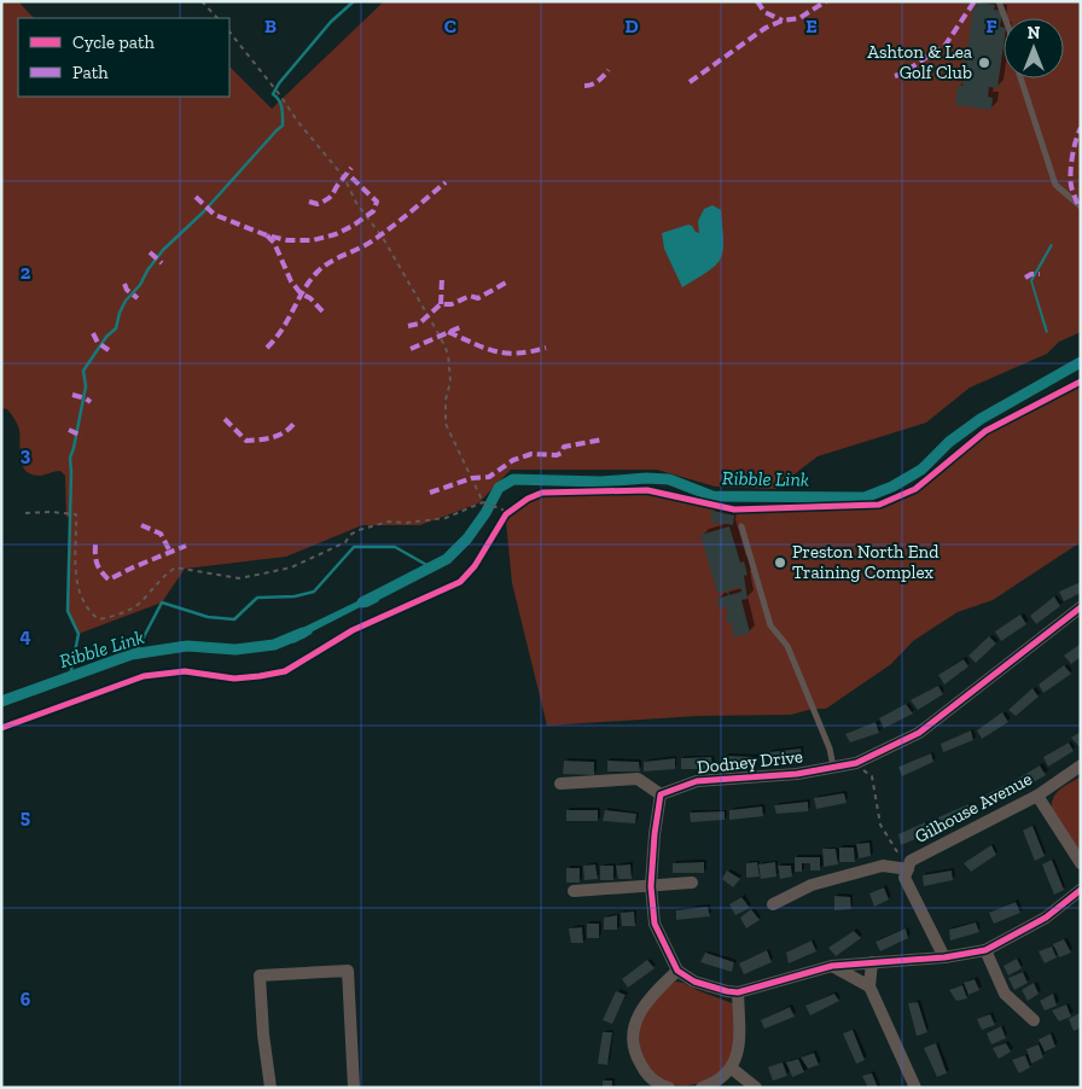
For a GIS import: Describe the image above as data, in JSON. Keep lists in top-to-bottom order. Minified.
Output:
{"streets":{"street":["Dodney Drive","Gilhouse Avenue"]},"water":["Ribble Link"],"places":["Ashton & Lea Golf Club","Preston North End Training Complex"],"legend":["Cycle path","Path"],"north":"top","grid":{"columns":["B","C","D","E","F"],"rows":["2","3","4","5","6"]}}
